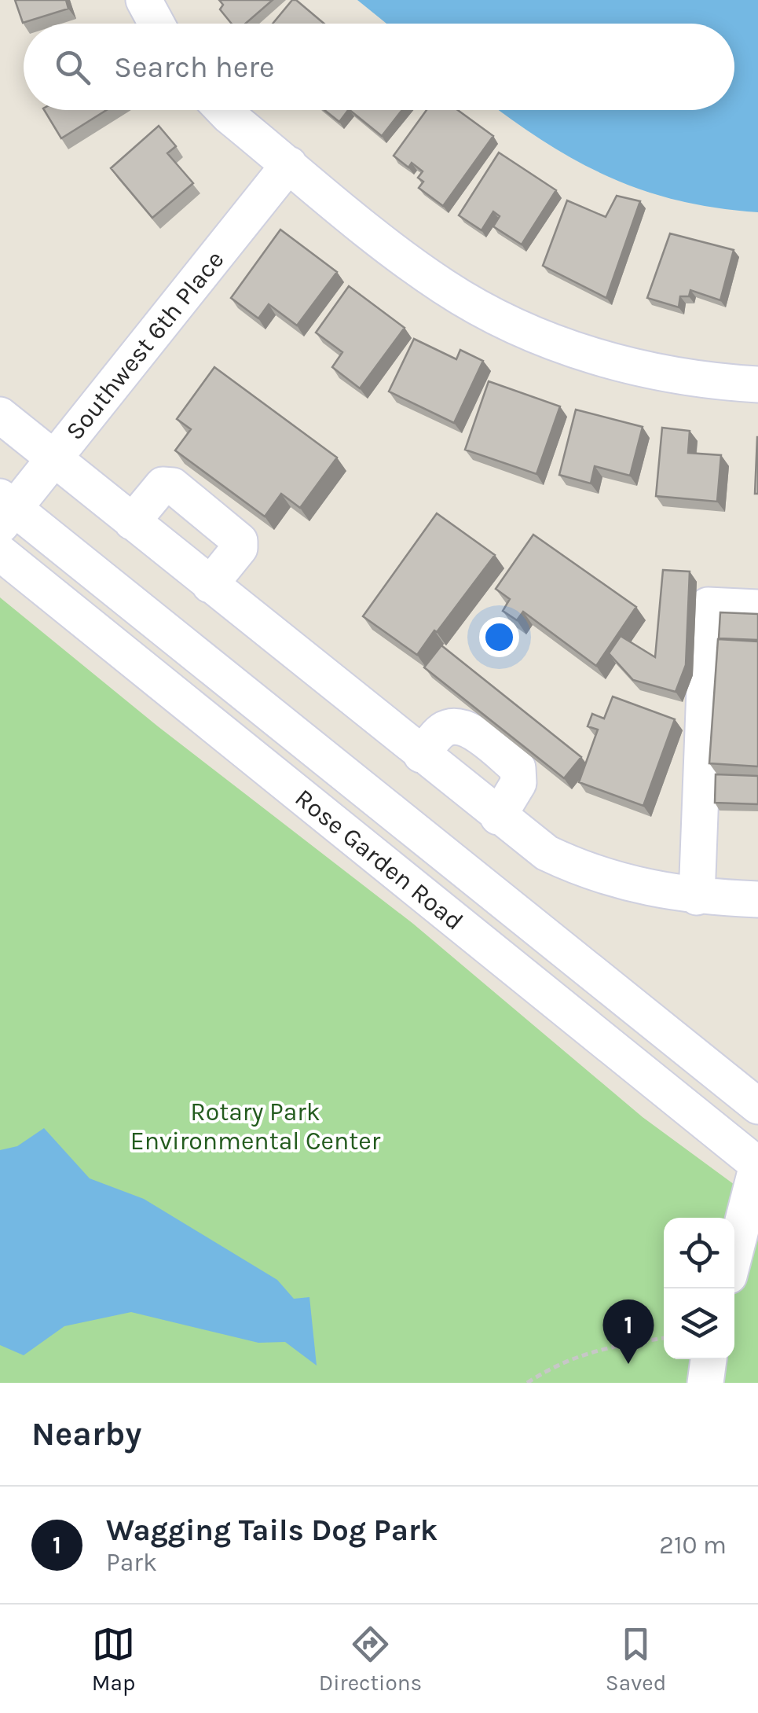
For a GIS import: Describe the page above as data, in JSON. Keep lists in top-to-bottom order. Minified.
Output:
{"streets":{"street":["Southwest 6th Place","Rose Garden Road"]},"crossings":[["Southwest 6th Place","Rose Garden Road"]],"parks":["Rotary Park Environmental Center"],"page":{"search":"Search here","pins":"1","heading":"Nearby","list":[{"mark":"1","name":"Wagging Tails Dog Park","note":"Park","value":"210 m"}],"nav":["Map","Directions","Saved"]}}
